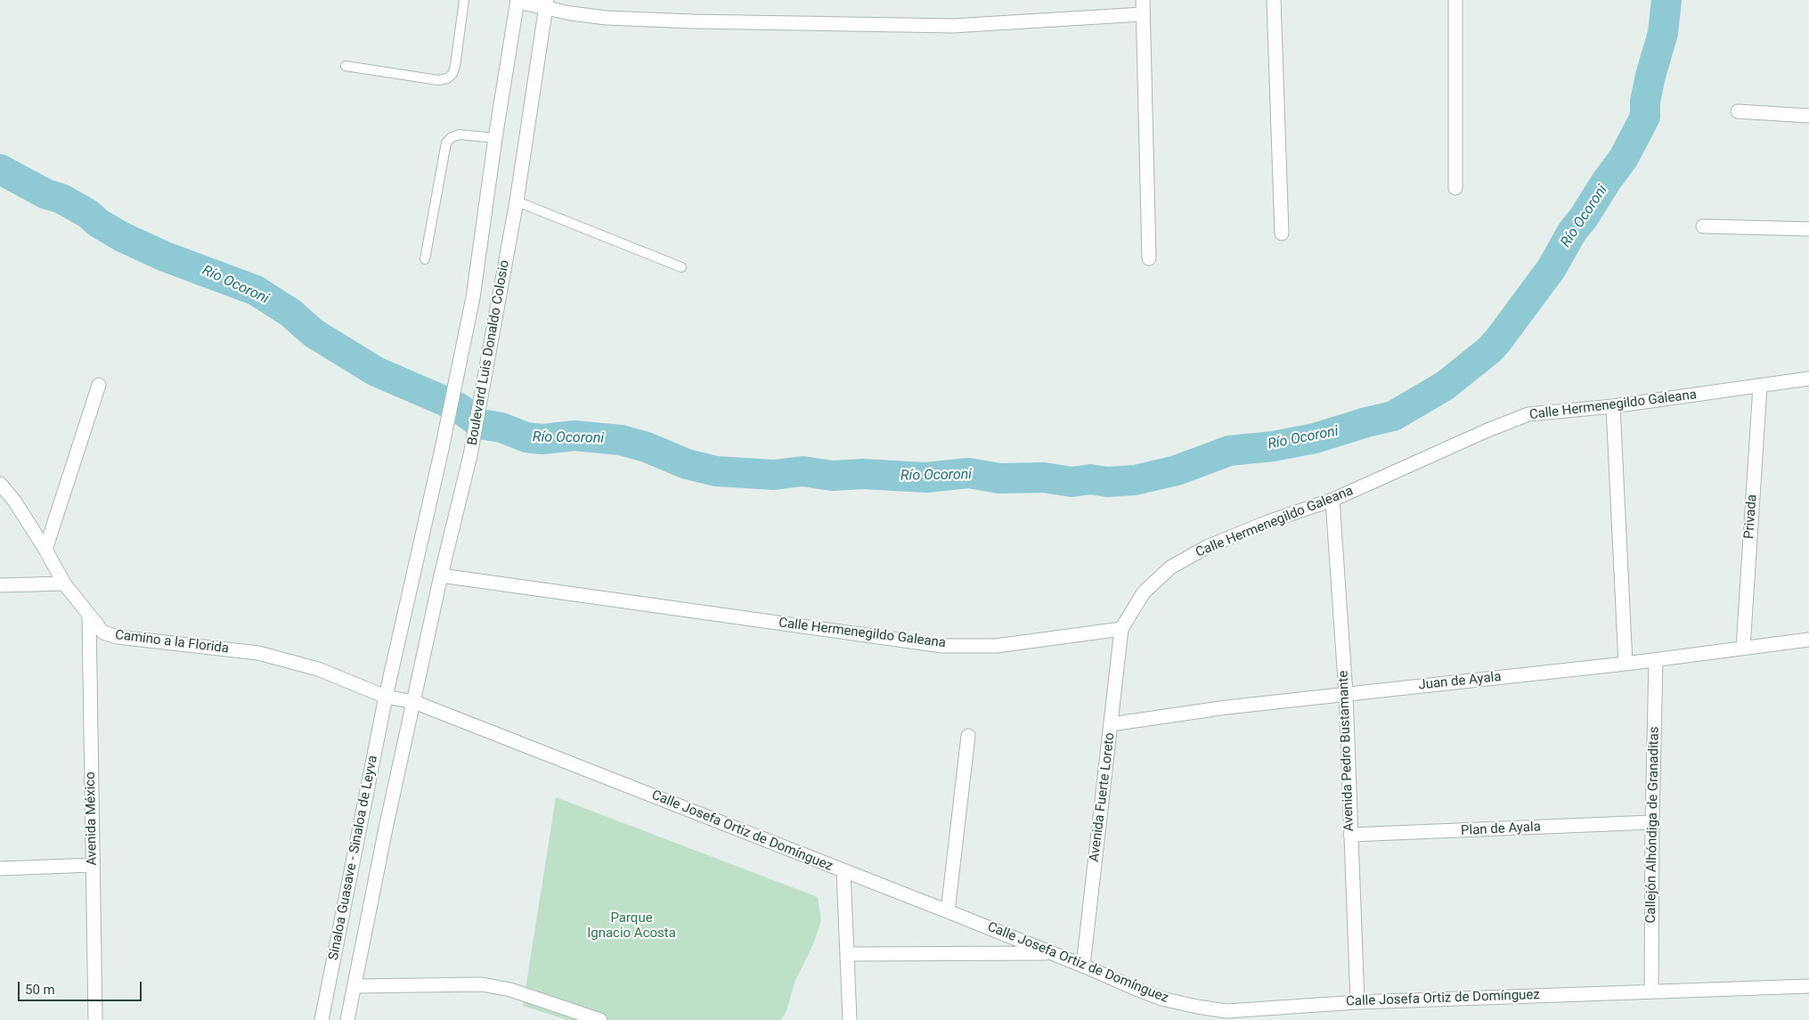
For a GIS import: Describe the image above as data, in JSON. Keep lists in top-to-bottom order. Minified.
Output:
{"streets":{"street":["Boulevard Luis Donaldo Colosio","Calle Hermenegildo Galeana","Privada","Camino a la Florida","Juan de Ayala","Avenida Pedro Bustamante","Avenida Fuerte Loreto","Avenida México","Callejón Alhóndiga de Granaditas","Plan de Ayala","Calle Josefa Ortiz de Domínguez","Sinaloa Guasave - Sinaloa de Leyva"]},"crossings":[["Boulevard Luis Donaldo Colosio","Calle Hermenegildo Galeana"],["Boulevard Luis Donaldo Colosio","Camino a la Florida"],["Boulevard Luis Donaldo Colosio","Calle Josefa Ortiz de Domínguez"],["Boulevard Luis Donaldo Colosio","Sinaloa Guasave - Sinaloa de Leyva"],["Calle Hermenegildo Galeana","Privada"],["Calle Hermenegildo Galeana","Avenida Pedro Bustamante"],["Calle Hermenegildo Galeana","Avenida Fuerte Loreto"],["Privada","Juan de Ayala"],["Camino a la Florida","Avenida México"],["Camino a la Florida","Calle Josefa Ortiz de Domínguez"],["Camino a la Florida","Sinaloa Guasave - Sinaloa de Leyva"],["Juan de Ayala","Avenida Pedro Bustamante"],["Juan de Ayala","Avenida Fuerte Loreto"],["Juan de Ayala","Callejón Alhóndiga de Granaditas"],["Avenida Pedro Bustamante","Plan de Ayala"],["Avenida Pedro Bustamante","Calle Josefa Ortiz de Domínguez"],["Avenida Fuerte Loreto","Calle Josefa Ortiz de Domínguez"],["Callejón Alhóndiga de Granaditas","Plan de Ayala"],["Callejón Alhóndiga de Granaditas","Calle Josefa Ortiz de Domínguez"],["Calle Josefa Ortiz de Domínguez","Sinaloa Guasave - Sinaloa de Leyva"]],"water":["Río Ocoroni"],"parks":["Parque Ignacio Acosta"],"scale_bar":"50 m"}
